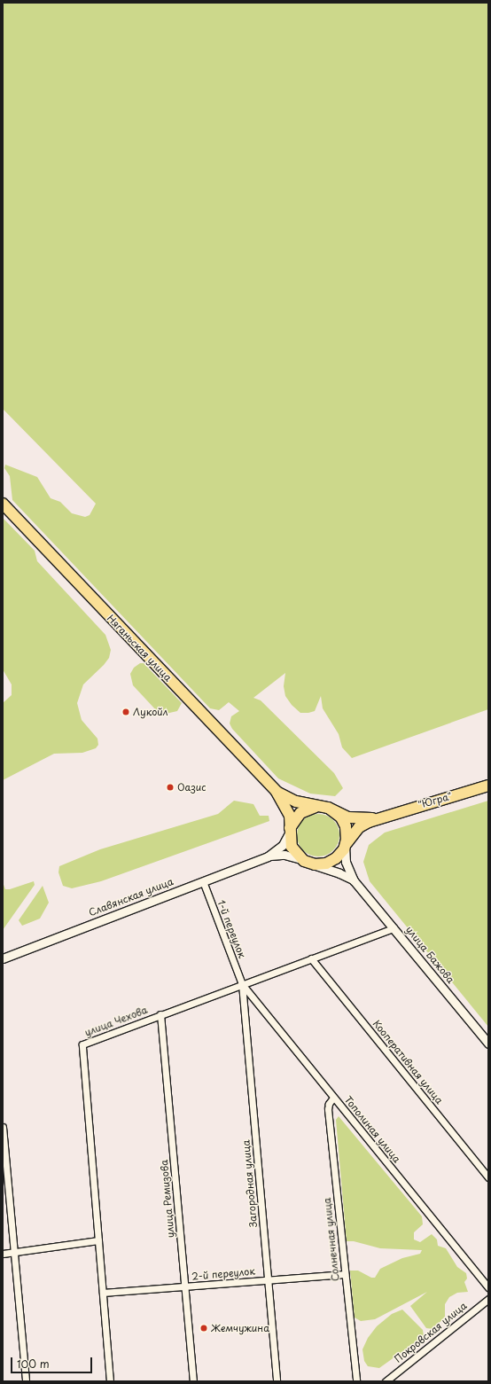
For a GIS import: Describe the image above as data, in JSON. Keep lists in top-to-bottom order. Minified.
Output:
{"streets":{"highway":["Няганьская улица","\"Югра\""],"street":["Славянская улица","1-й переулок","улица Бажова","улица Чехова","Кооперативная улица","Тополиная улица","Загородная улица","улица Ремизова","Солнечная улица","2-й переулок","Покровская улица"]},"crossings":[["Славянская улица","1-й переулок"],["1-й переулок","улица Чехова"],["1-й переулок","Тополиная улица"],["1-й переулок","Загородная улица"],["улица Бажова","улица Чехова"],["улица Чехова","Кооперативная улица"],["улица Чехова","Тополиная улица"],["улица Чехова","Загородная улица"],["улица Чехова","улица Ремизова"],["улица Чехова","2-й переулок"],["Тополиная улица","Загородная улица"],["Тополиная улица","Солнечная улица"],["Загородная улица","2-й переулок"],["улица Ремизова","2-й переулок"],["Солнечная улица","2-й переулок"]],"places":["Лукойл","Оазис","Жемчужина"],"scale_bar":"100 m"}
